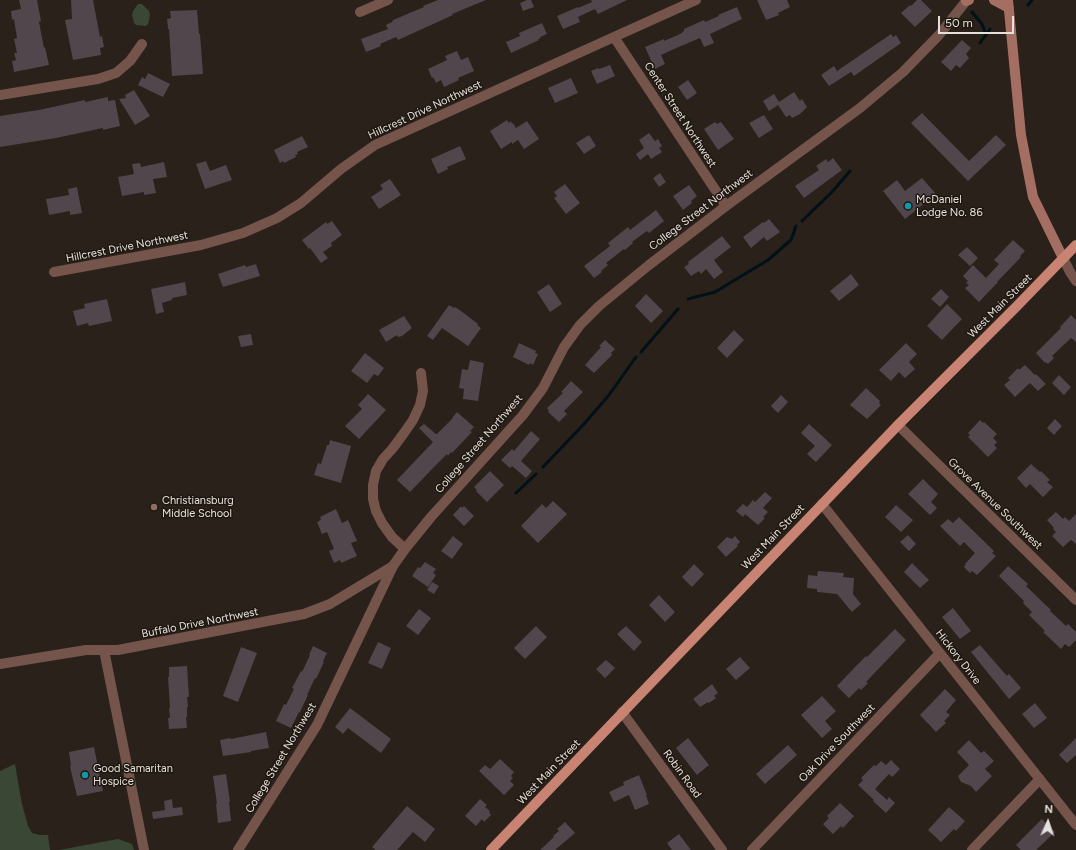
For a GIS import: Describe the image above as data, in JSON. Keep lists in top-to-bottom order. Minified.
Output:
{"streets":{"main road":["West Main Street"],"street":["Hillcrest Drive Northwest","Center Street Northwest","College Street Northwest","Grove Avenue Southwest","Buffalo Drive Northwest","Hickory Drive","Oak Drive Southwest","Robin Road"]},"crossings":[["Hillcrest Drive Northwest","Center Street Northwest"],["Center Street Northwest","College Street Northwest"],["College Street Northwest","Buffalo Drive Northwest"],["West Main Street","Grove Avenue Southwest"],["West Main Street","Hickory Drive"],["West Main Street","Robin Road"],["Hickory Drive","Oak Drive Southwest"]],"places":["McDaniel Lodge No. 86","Christiansburg Middle School","Good Samaritan Hospice"],"scale_bar":"50 m","north":"top"}
